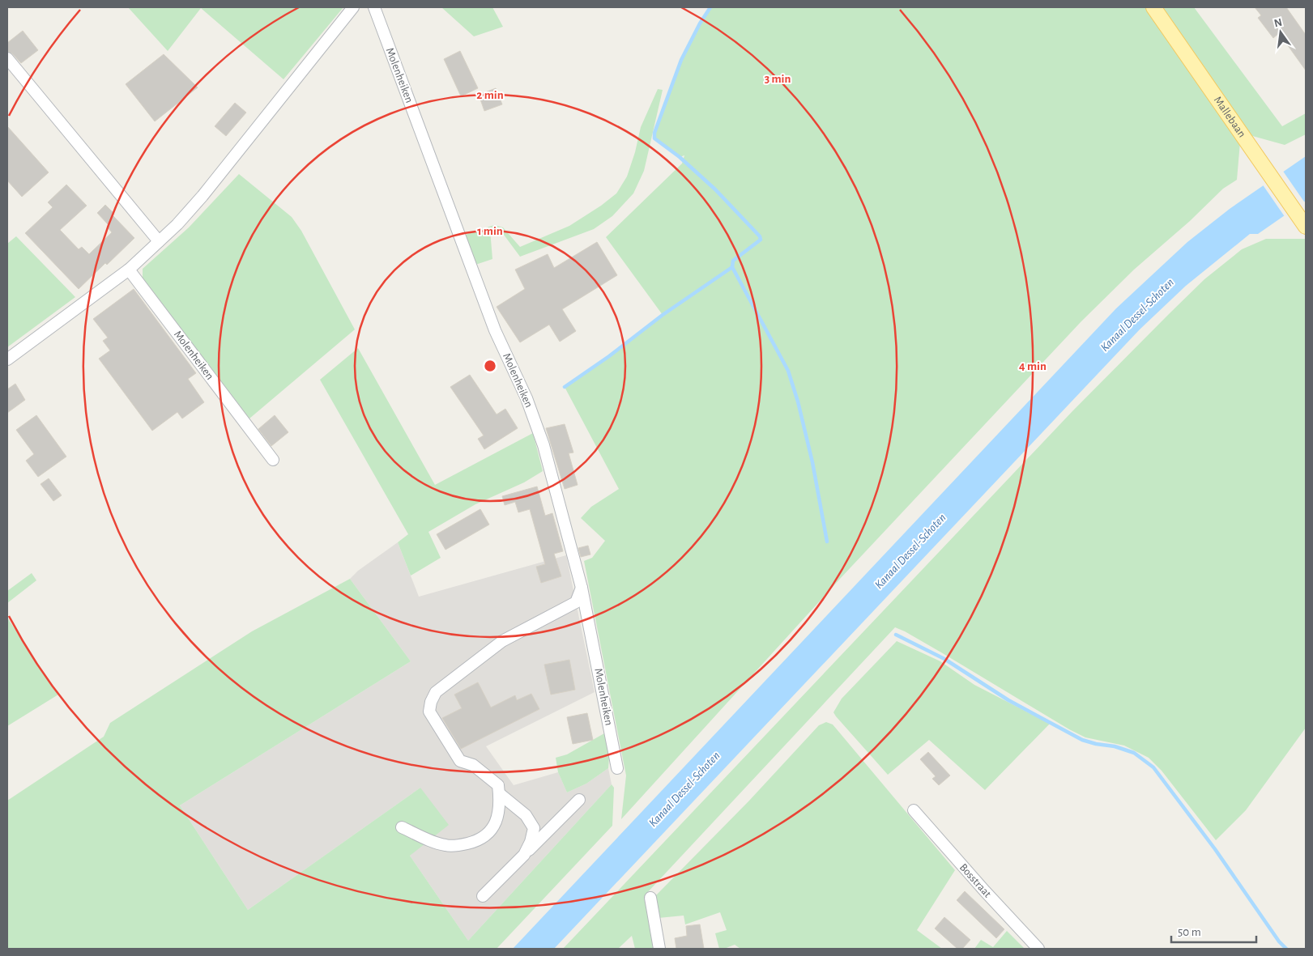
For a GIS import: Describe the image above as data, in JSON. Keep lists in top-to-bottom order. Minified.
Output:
{"streets":{"main road":["Mallebaan"],"street":["Molenheiken","Bosstraat"]},"water":["Kanaal Dessel-Schoten"],"scale_bar":"50 m","north":"top","rings":["3 min","2 min","1 min","4 min"]}
